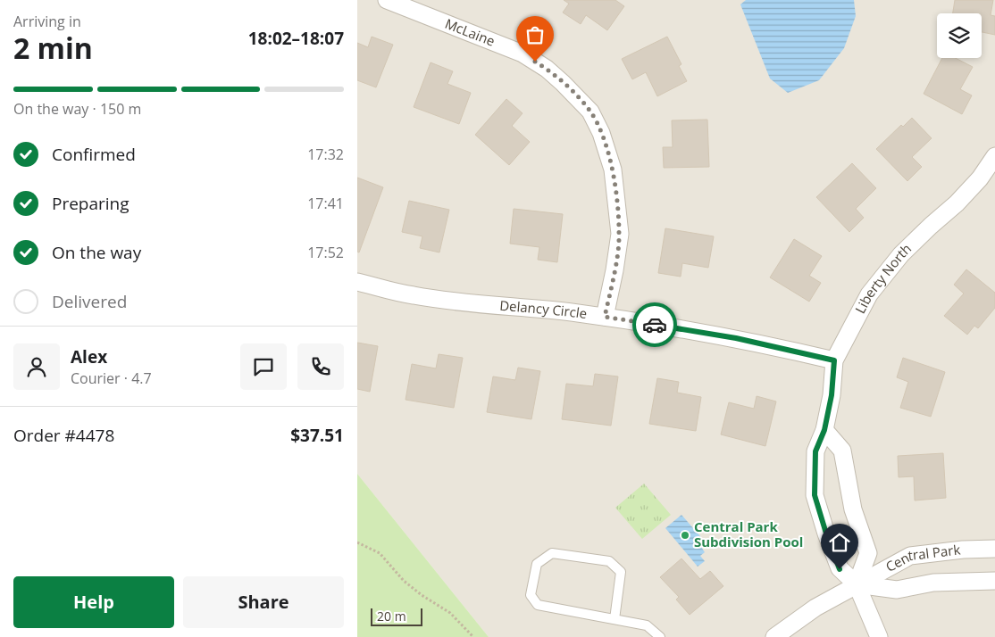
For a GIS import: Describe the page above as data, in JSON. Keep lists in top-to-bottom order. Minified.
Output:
{"streets":{"street":["McLaine","Liberty North","Delancy Circle","Central Park"]},"crossings":[["McLaine","Delancy Circle"],["Liberty North","Delancy Circle"],["Liberty North","Central Park"]],"places":["Central Park Subdivision Pool"],"scale_bar":"20 m","page":{"heading":["2 min","Arriving in","18:02–18:07"],"panel":["Alex","Courier · 4.7","Order #4478","$37.51"],"bar":"On the way · 150 m","list":[["Confirmed","17:32"],["Preparing","17:41"],["On the way","17:52"],"Delivered"],"buttons":["Help","Share"],"scale":"20 m"}}
